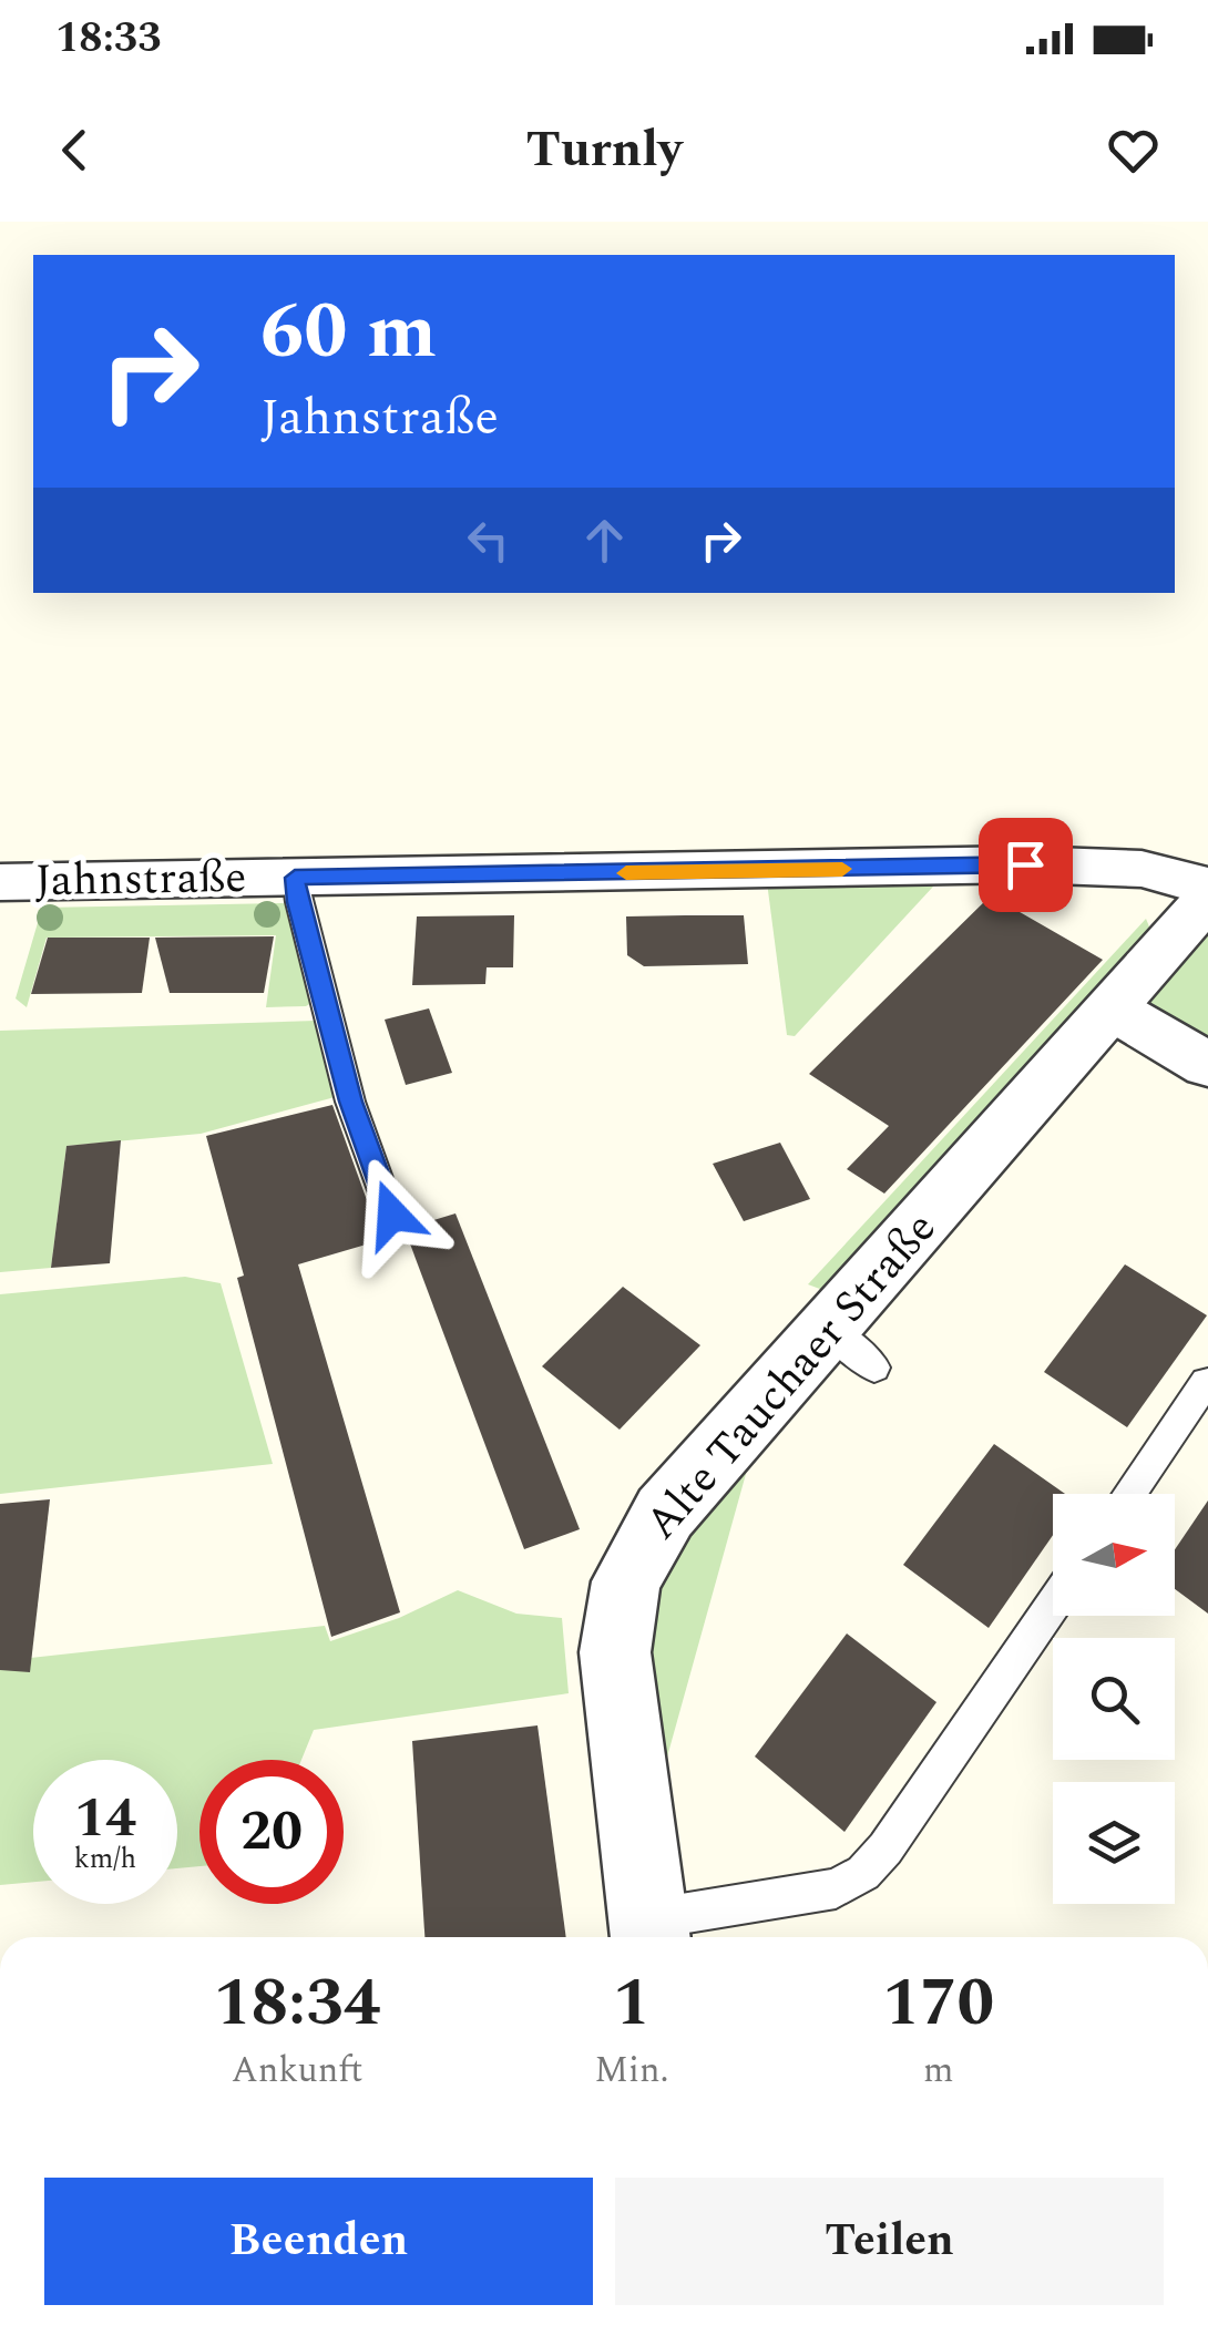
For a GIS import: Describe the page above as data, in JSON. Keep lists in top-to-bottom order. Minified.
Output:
{"streets":{"street":["Jahnstraße","Alte Tauchaer Straße"]},"north":"right","page":{"status":"18:33","header":"Turnly","turn":["60 m","Jahnstraße"],"speed":"14 km/h","limit":"20","eta":["18:34","Ankunft","1","Min.","170","m"],"buttons":["Beenden","Teilen"]}}
